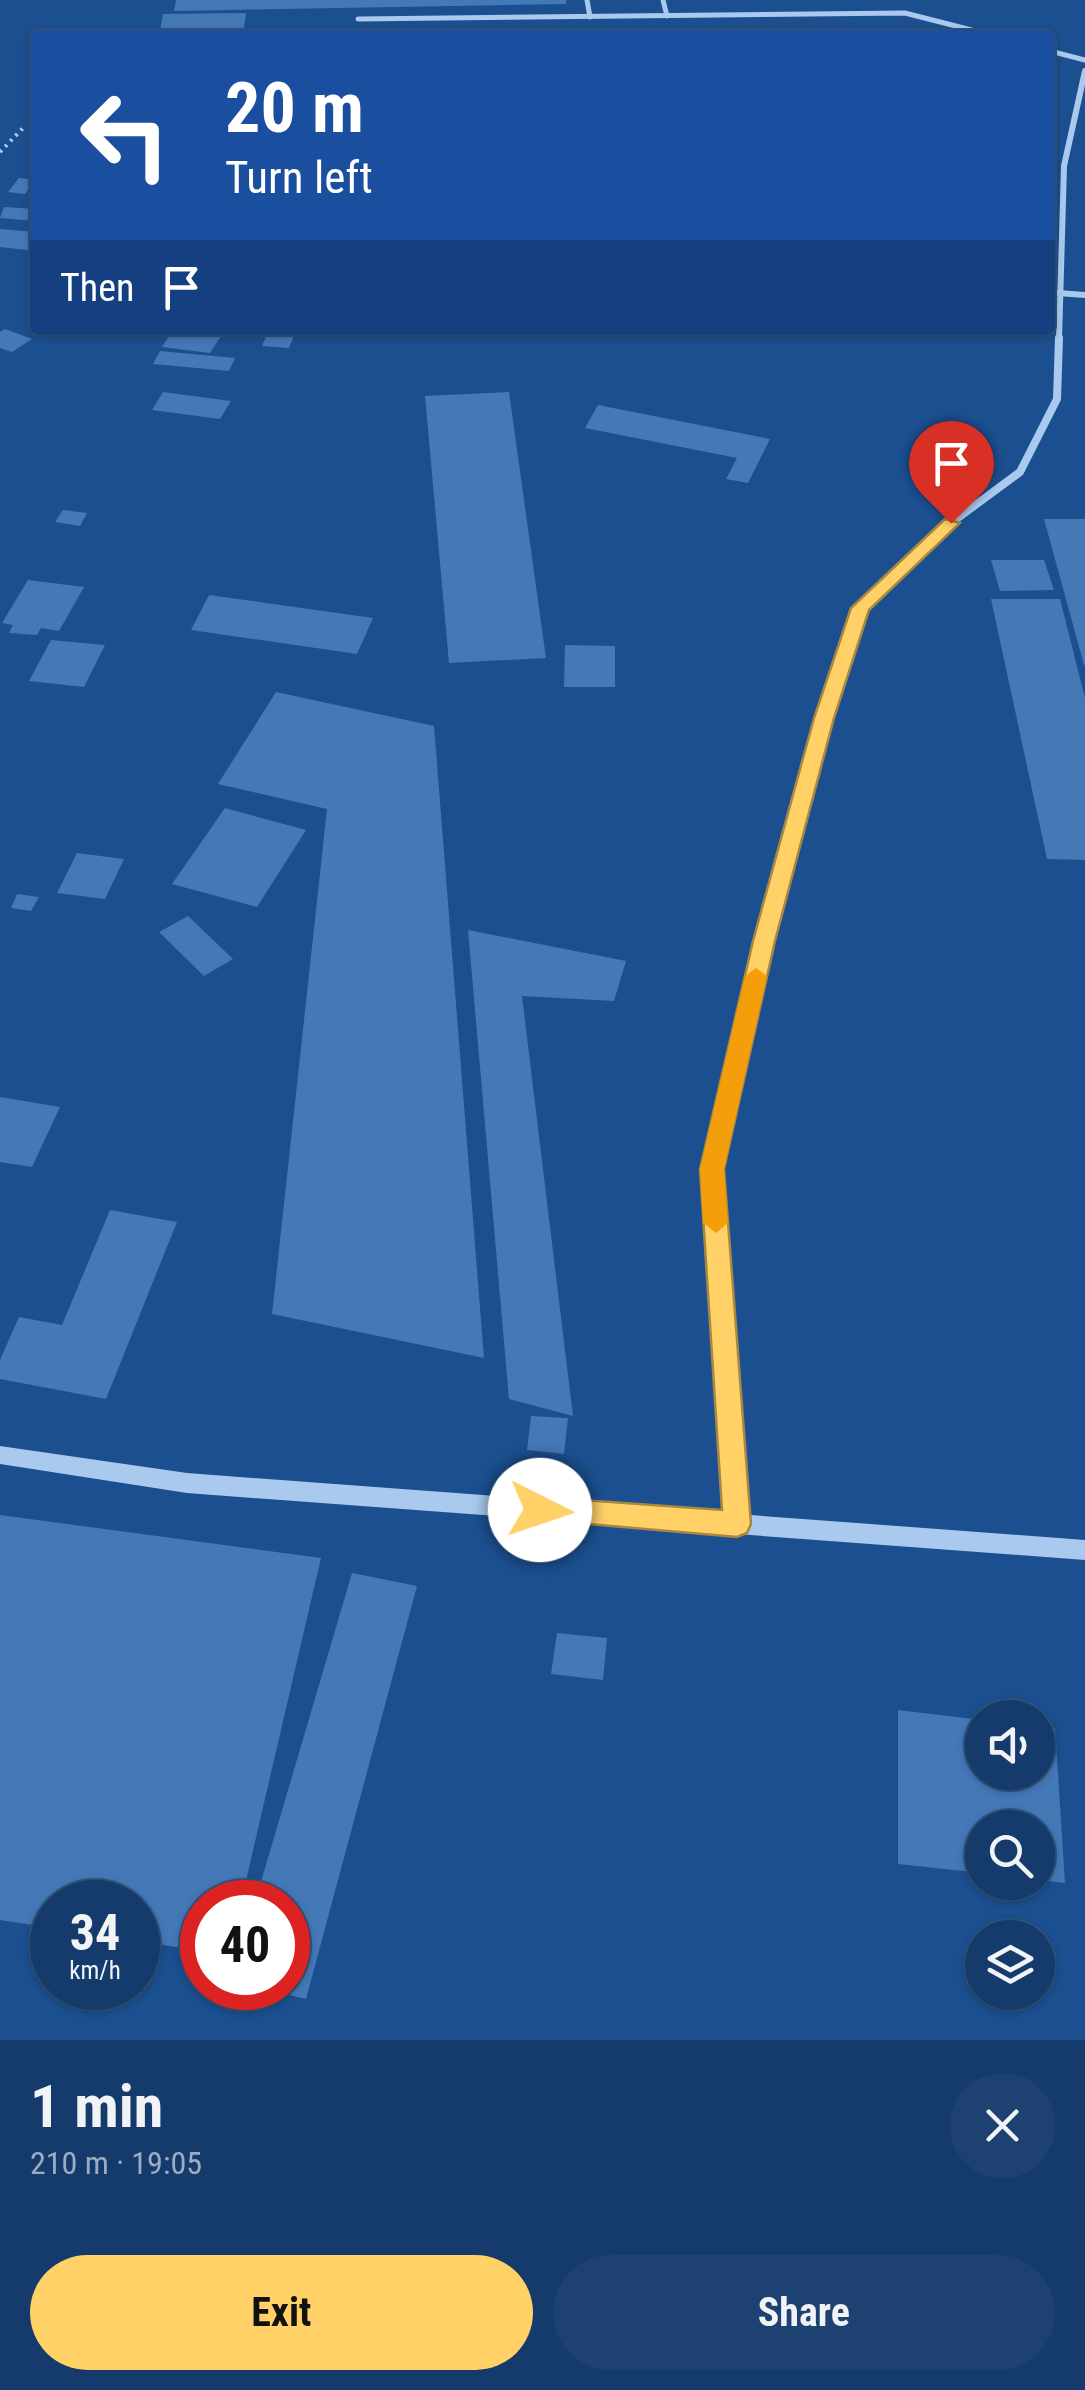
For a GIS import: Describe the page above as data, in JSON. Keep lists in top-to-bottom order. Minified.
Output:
{"page":{"turn":["20 m","Turn left"],"then":"Then","speed":"34 km/h","limit":"40","heading":["1 min","210 m · 19:05"],"buttons":["Exit","Share"]}}
